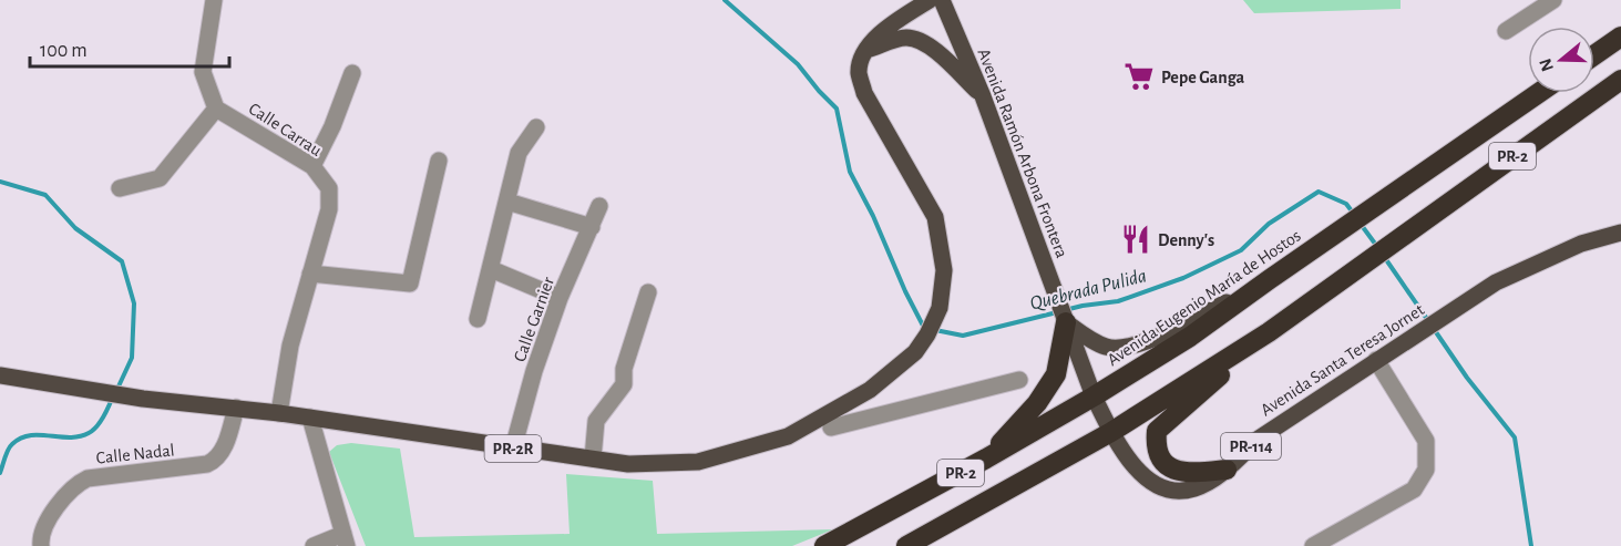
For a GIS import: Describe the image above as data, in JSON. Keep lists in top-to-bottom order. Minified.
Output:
{"streets":{"highway":["PR-2","Avenida Eugenio María de Hostos"],"main road":["Avenida Ramón Arbona Frontera","Avenida Santa Teresa Jornet","PR-114","PR-2R"],"street":["Calle Carrau","Calle Garnier","Calle Nadal"]},"crossings":[["Calle Carrau","PR-2R"],["Avenida Ramón Arbona Frontera","Avenida Eugenio María de Hostos"],["Avenida Ramón Arbona Frontera","Avenida Santa Teresa Jornet"],["PR-2","Avenida Santa Teresa Jornet"],["Avenida Eugenio María de Hostos","Avenida Santa Teresa Jornet"],["Calle Garnier","PR-2R"],["PR-2R","Calle Nadal"]],"water":["Quebrada Pulida"],"places":{"supermarket":["Pepe Ganga"],"restaurant":["Denny's"]},"scale_bar":"100 m","north":"left"}
